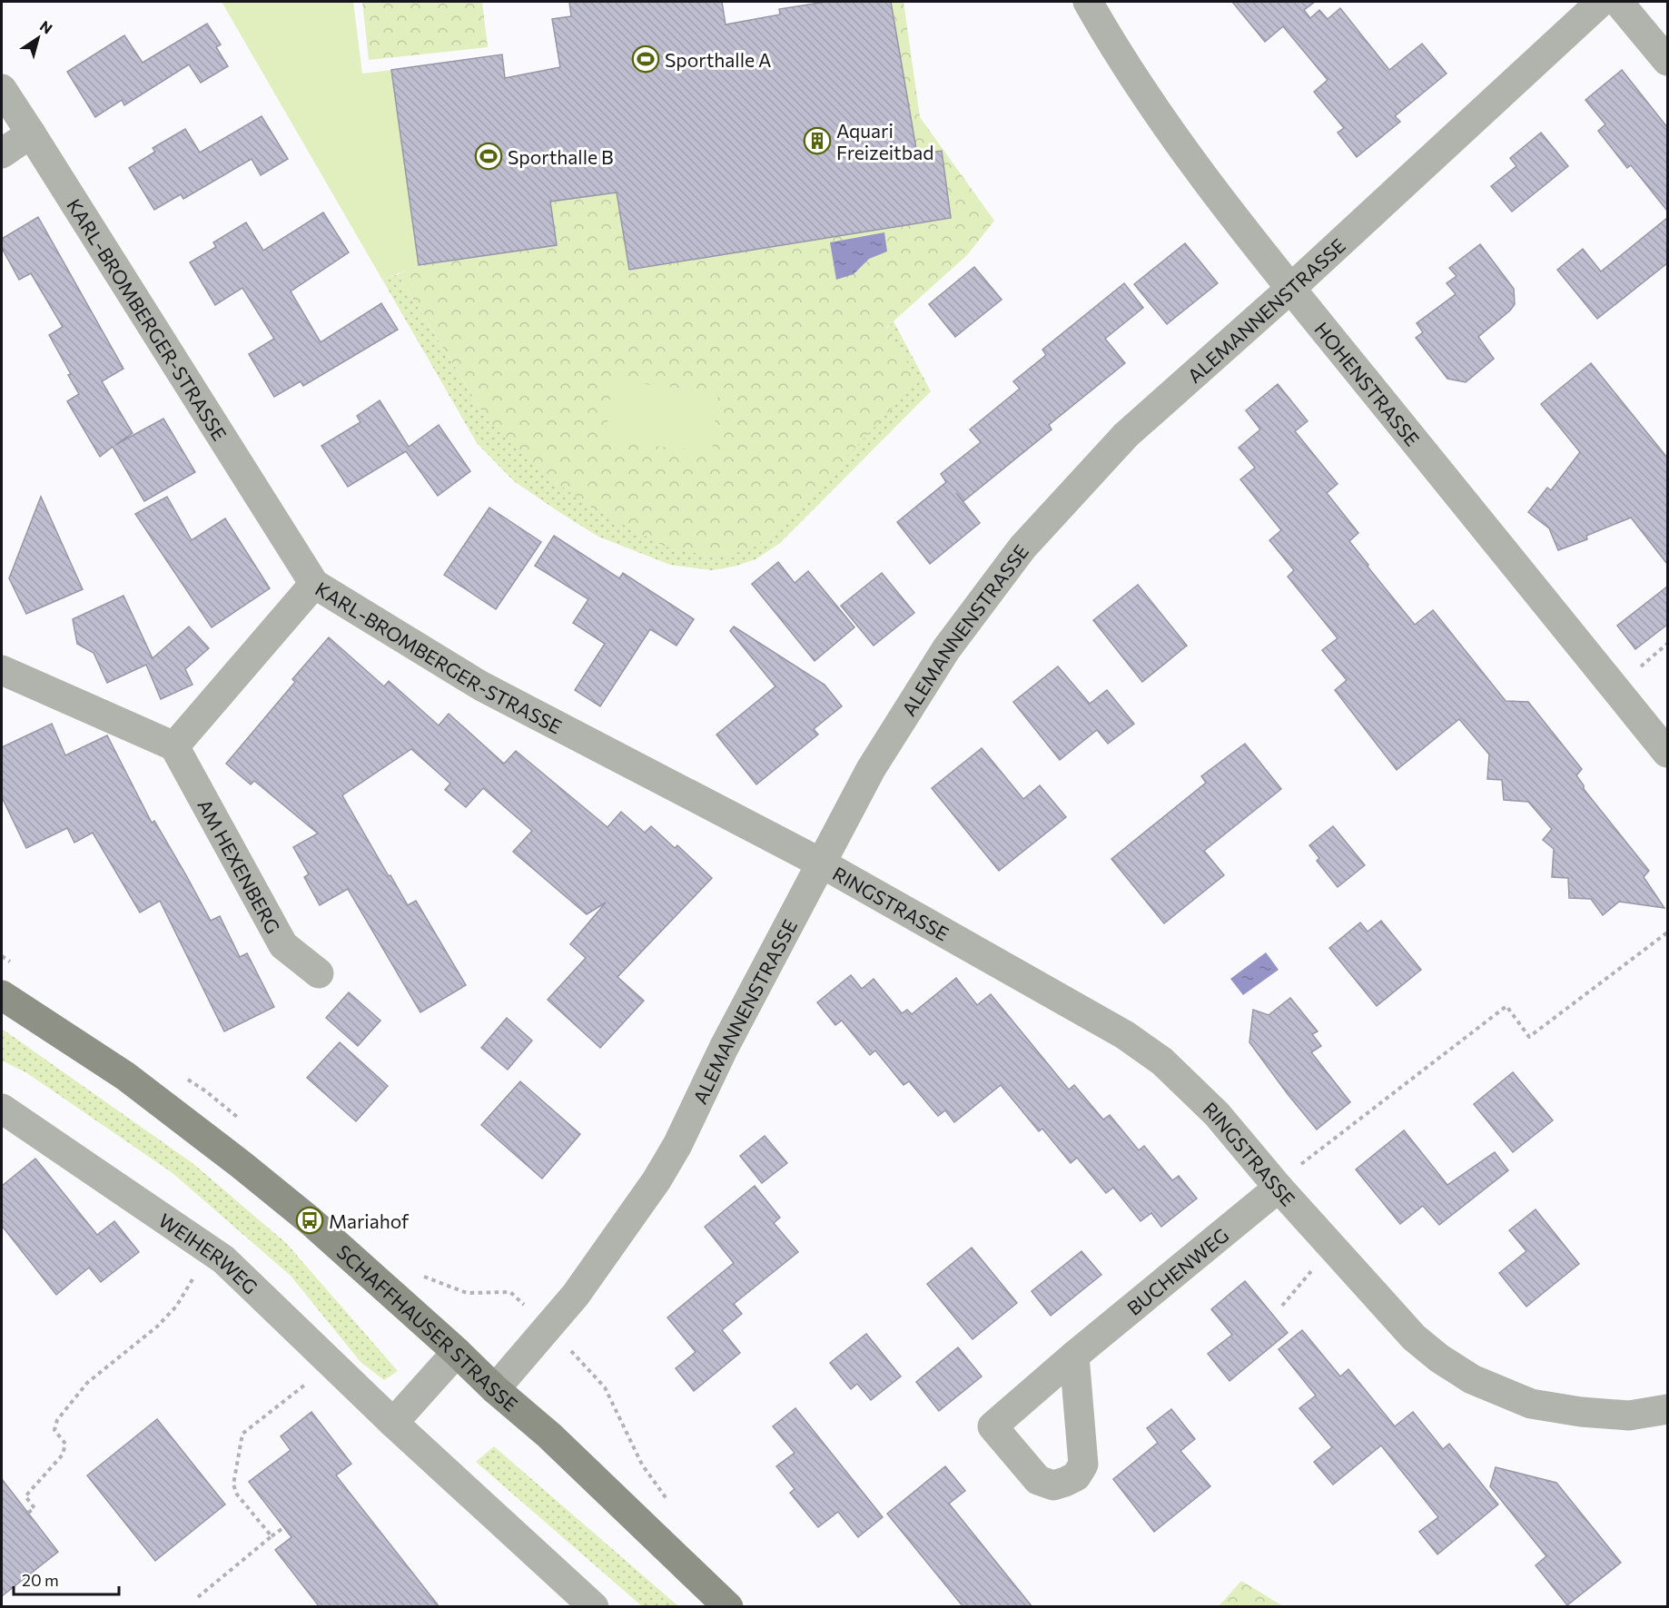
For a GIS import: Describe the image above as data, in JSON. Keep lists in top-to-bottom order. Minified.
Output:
{"streets":{"main road":["SCHAFFHAUSER STRASSE"],"street":["ALEMANNENSTRASSE","KARL-BROMBERGER-STRASSE","HOHENSTRASSE","AM HEXENBERG","RINGSTRASSE","WEIHERWEG","BUCHENWEG"]},"crossings":[["ALEMANNENSTRASSE","KARL-BROMBERGER-STRASSE"],["ALEMANNENSTRASSE","HOHENSTRASSE"],["ALEMANNENSTRASSE","RINGSTRASSE"],["ALEMANNENSTRASSE","SCHAFFHAUSER STRASSE"],["KARL-BROMBERGER-STRASSE","RINGSTRASSE"],["RINGSTRASSE","BUCHENWEG"]],"places":{"sports":["Sporthalle A","Sporthalle B"],"building":["Aquari Freizeitbad"],"bus stop":["Mariahof"]},"scale_bar":"20 m","north":"top right"}
